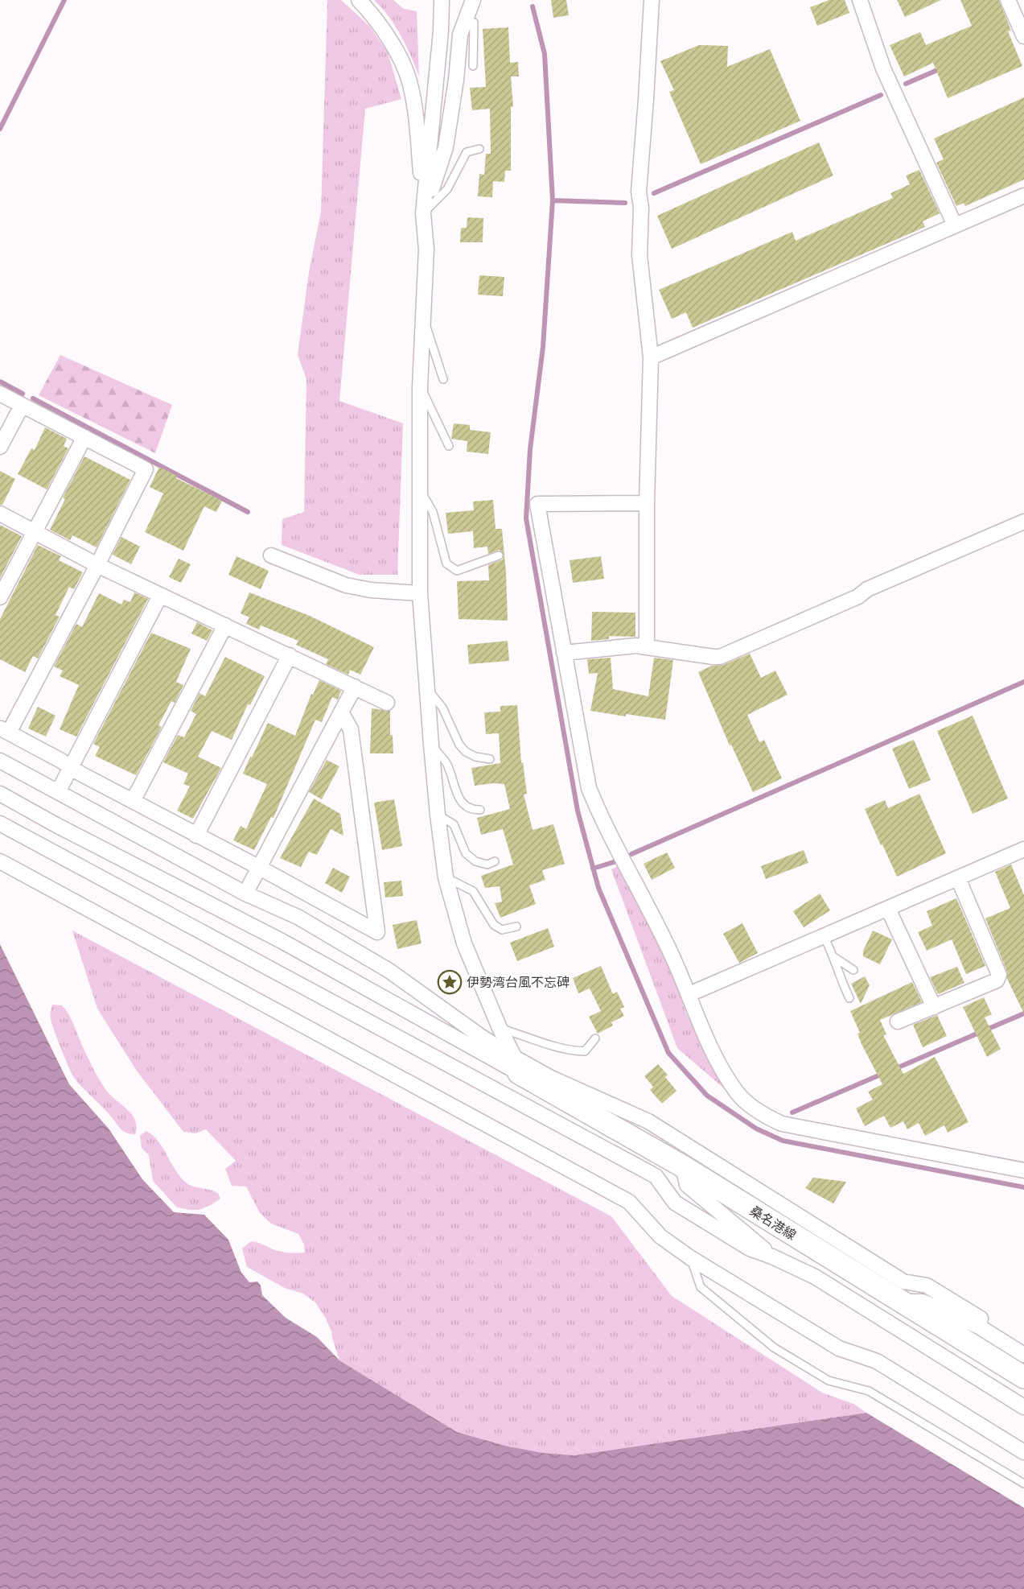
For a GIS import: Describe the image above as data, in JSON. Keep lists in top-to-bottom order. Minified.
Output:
{"streets":{"main road":["桑名港線"]},"places":{"place":["伊勢湾台風不忘碑"]}}
